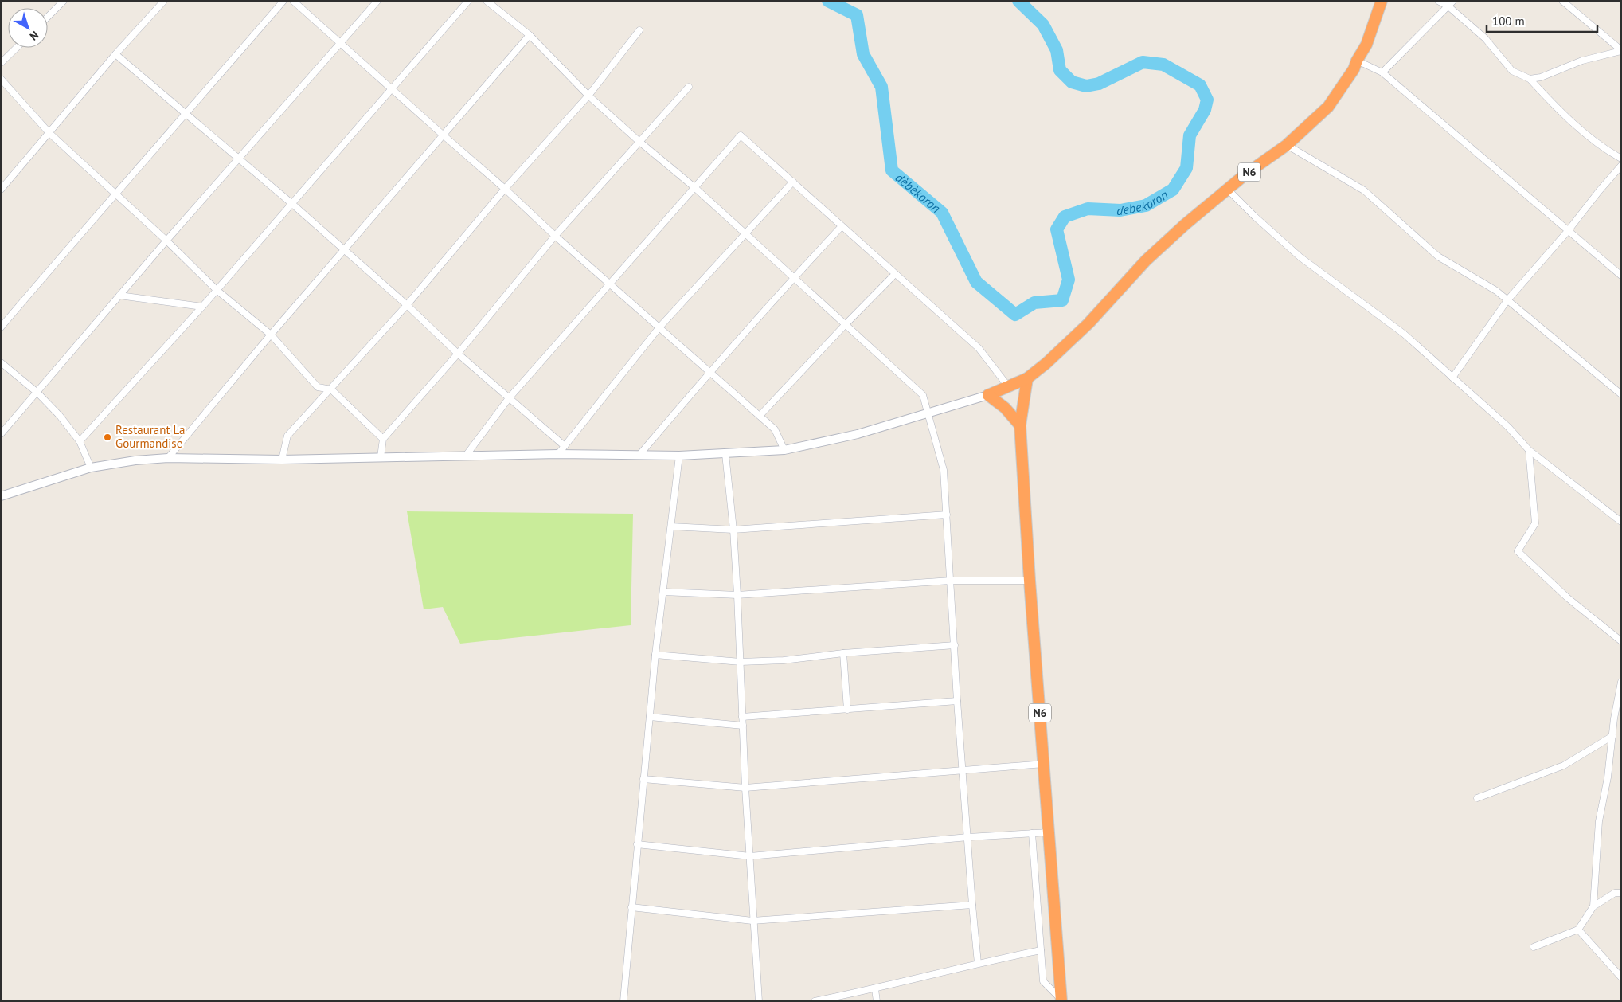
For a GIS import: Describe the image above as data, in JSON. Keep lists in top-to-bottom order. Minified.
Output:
{"streets":{"highway":["N6"]},"water":["dèbèkoron","debekoron"],"places":["Restaurant La Gourmandise"],"scale_bar":"100 m","north":"bottom right"}
